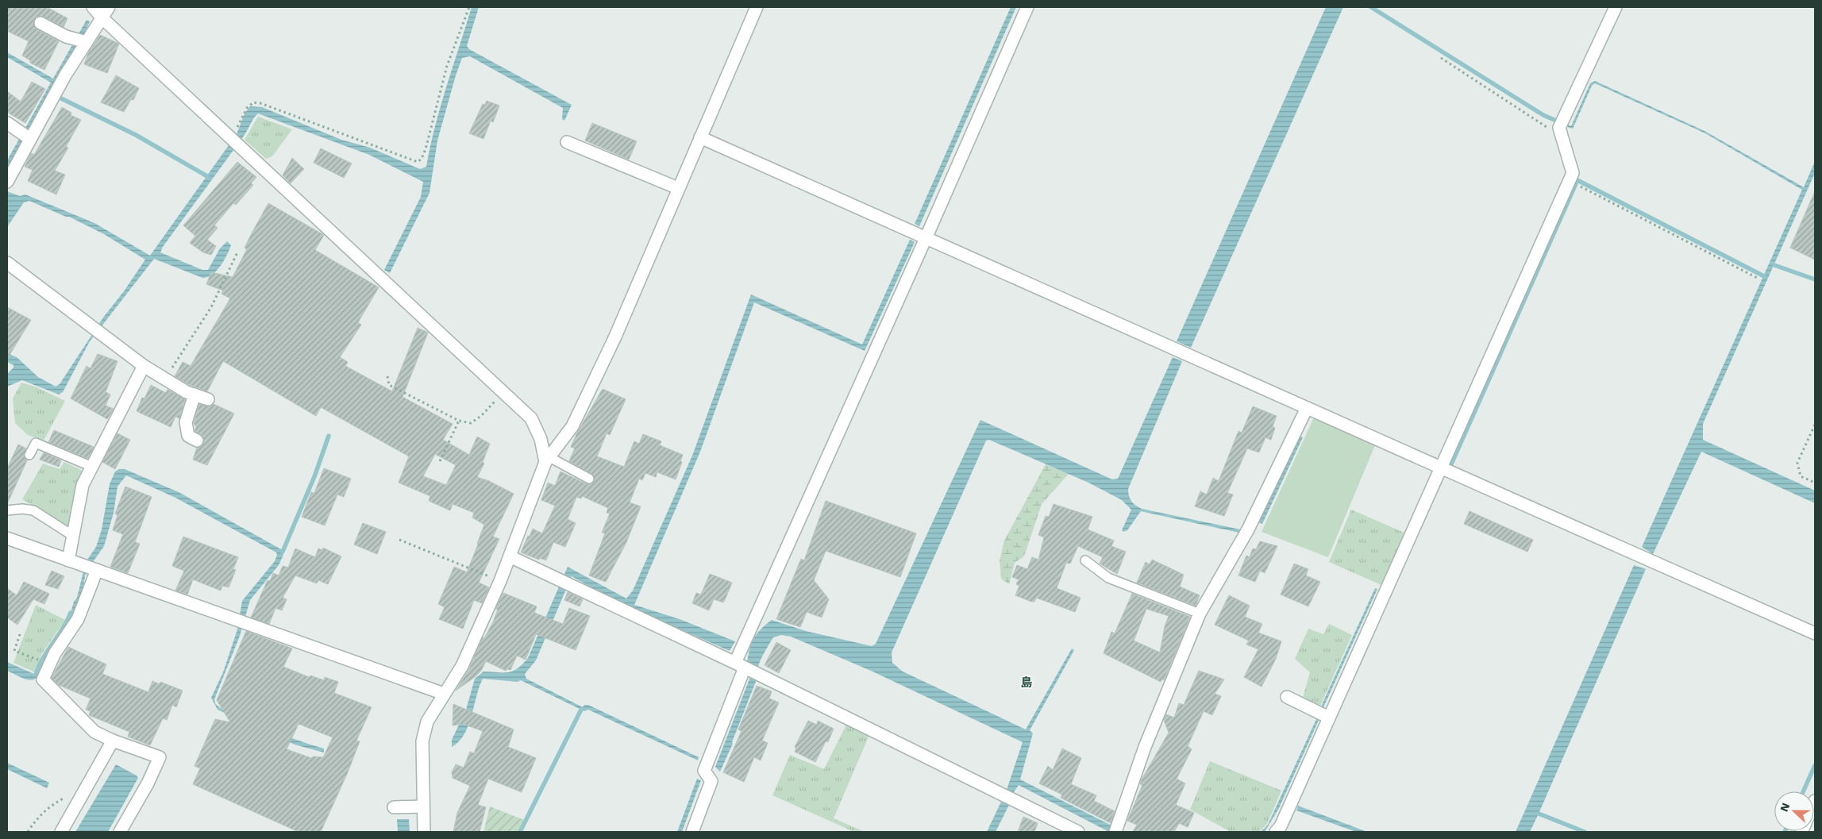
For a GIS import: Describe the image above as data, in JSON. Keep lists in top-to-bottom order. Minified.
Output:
{"districts":["島"],"north":"left"}
